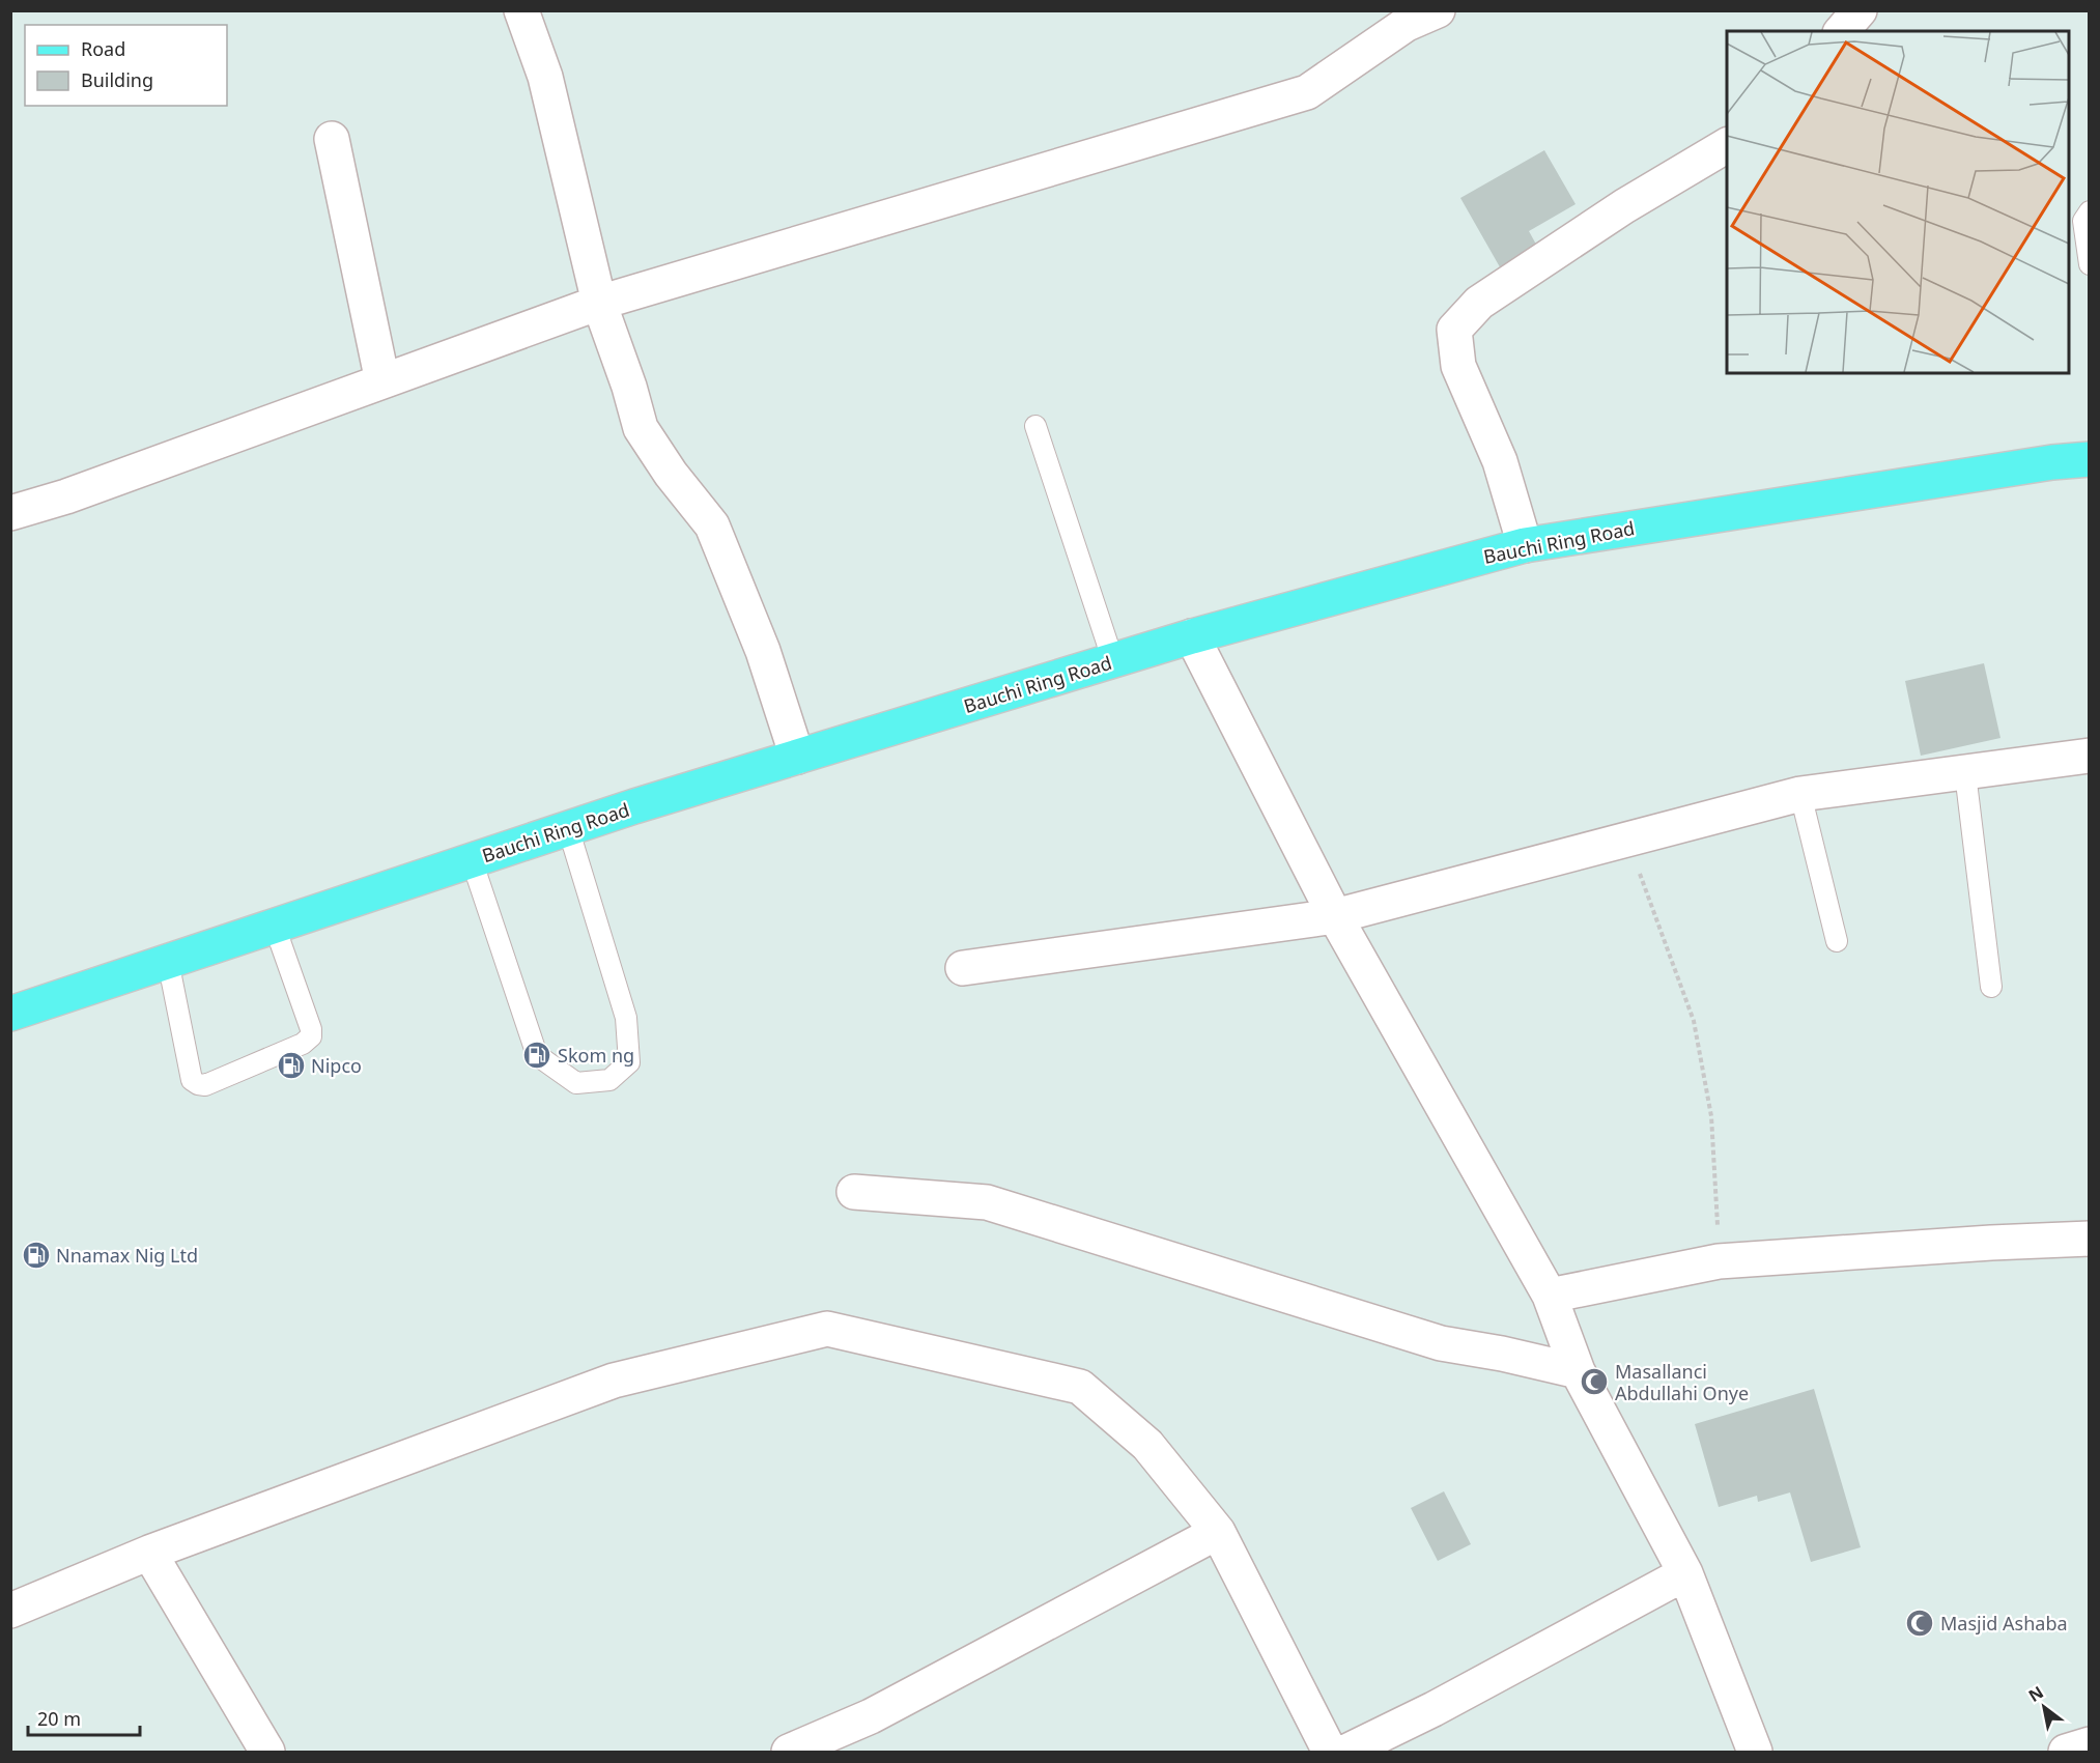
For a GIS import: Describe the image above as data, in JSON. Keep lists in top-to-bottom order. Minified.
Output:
{"streets":{"main road":["Bauchi Ring Road"]},"places":{"fuel station":["Skom ng","Nipco","Nnamax Nig Ltd"],"mosque":["Masallanci Abdullahi Onye","Masjid Ashaba"]},"legend":["Road","Building"],"scale_bar":"20 m","north":"top left"}
